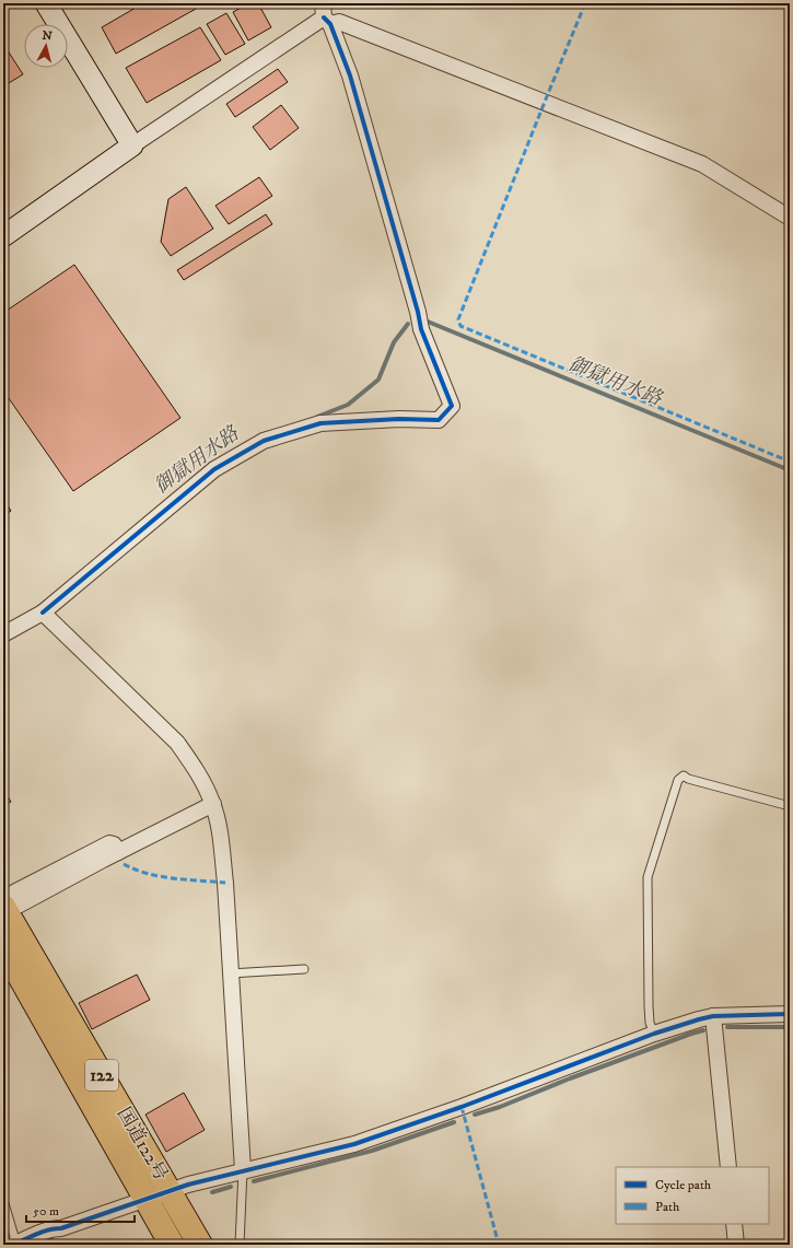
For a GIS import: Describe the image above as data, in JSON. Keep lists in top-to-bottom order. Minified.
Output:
{"streets":{"highway":["122","国道122号"]},"water":["御獄用水路"],"legend":["Cycle path","Path"],"scale_bar":"50 m","north":"top"}
